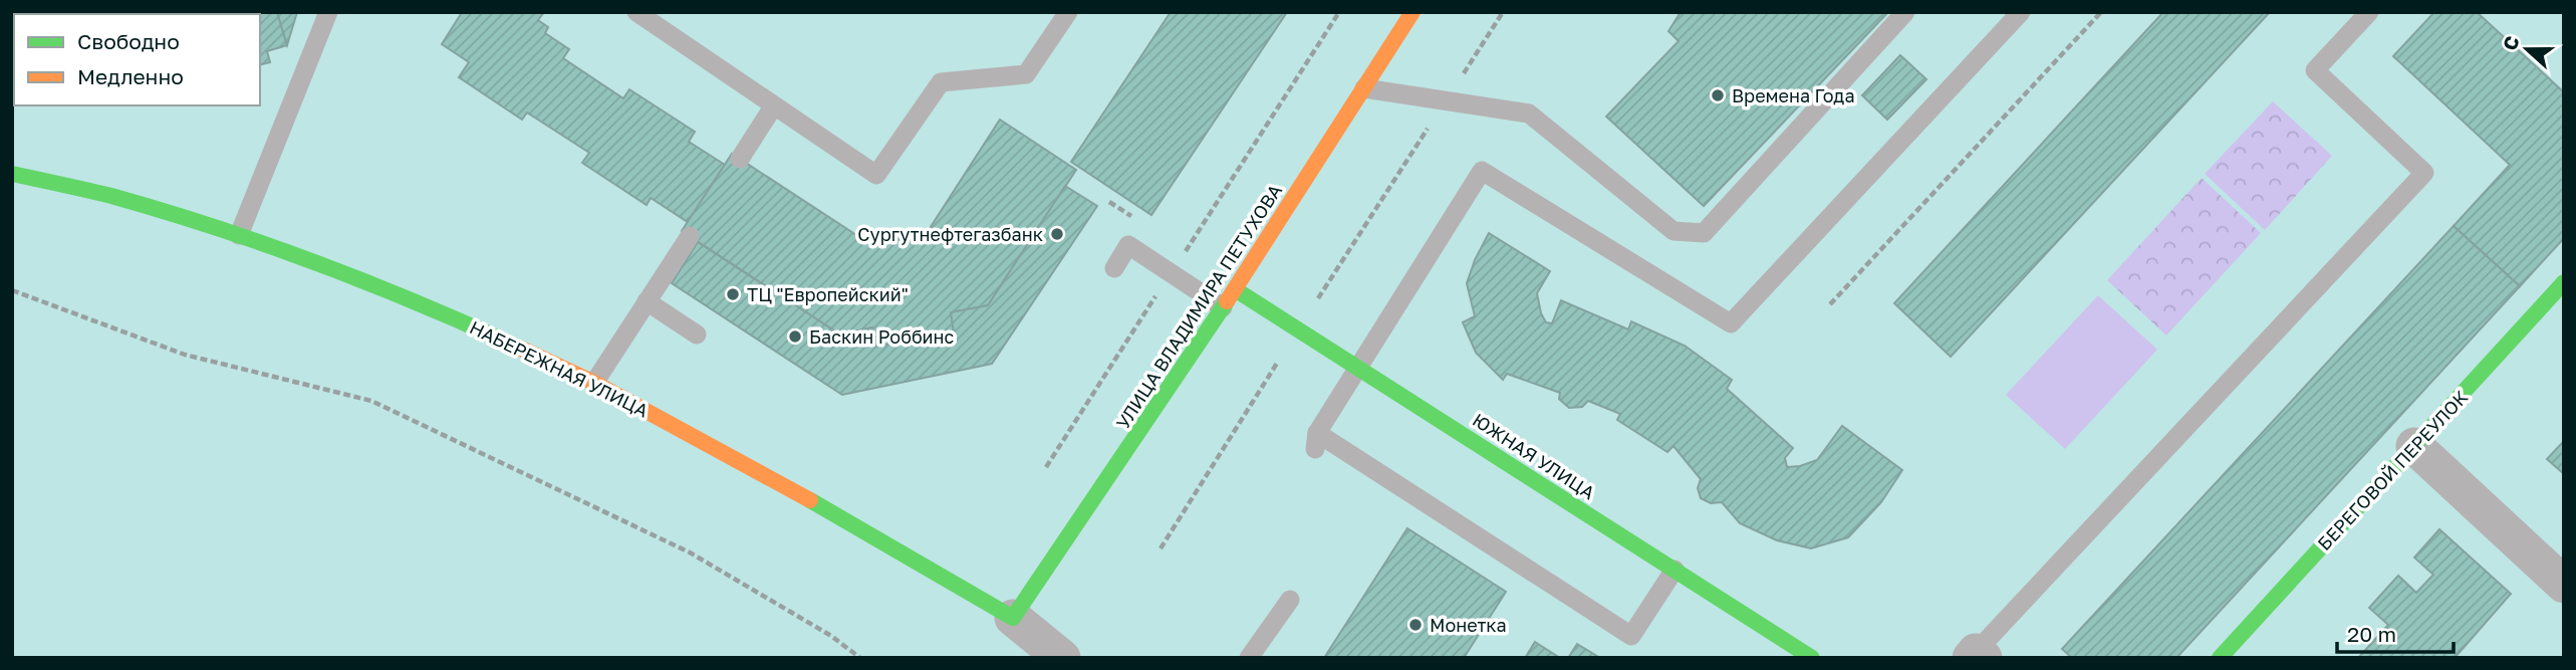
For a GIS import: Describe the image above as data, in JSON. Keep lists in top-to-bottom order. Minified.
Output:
{"streets":{"main road":["УЛИЦА ВЛАДИМИРА ПЕТУХОВА","НАБЕРЕЖНАЯ УЛИЦА","ЮЖНАЯ УЛИЦА","БЕРЕГОВОЙ ПЕРЕУЛОК"]},"crossings":[["УЛИЦА ВЛАДИМИРА ПЕТУХОВА","НАБЕРЕЖНАЯ УЛИЦА"],["УЛИЦА ВЛАДИМИРА ПЕТУХОВА","ЮЖНАЯ УЛИЦА"]],"places":["Времена Года","Сургутнефтегазбанк","ТЦ \"Европейский\"","Баскин Роббинс","Монетка"],"legend":["Свободно","Медленно"],"scale_bar":"20 m","north":"left"}
